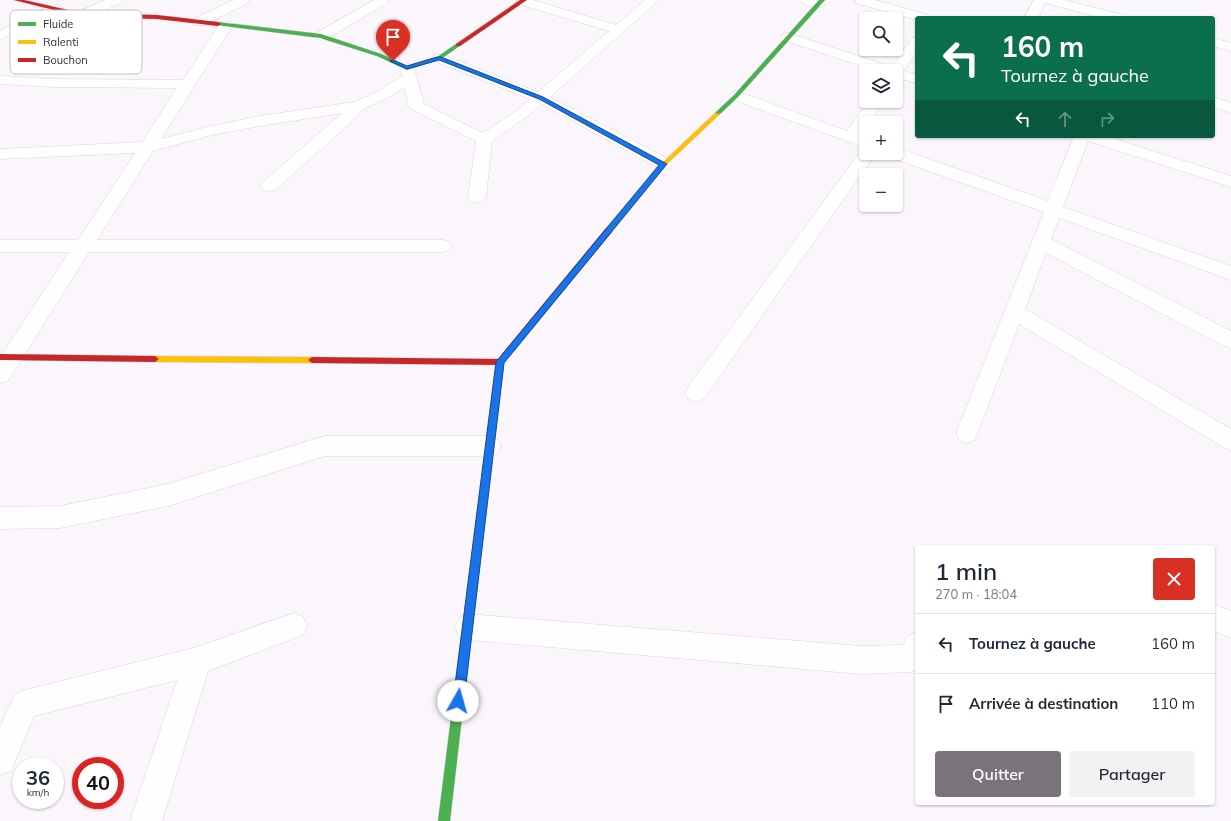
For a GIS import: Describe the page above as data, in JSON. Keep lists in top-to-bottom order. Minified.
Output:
{"legend":["Fluide","Ralenti","Bouchon"],"page":{"map_buttons":["+","−"],"turn":["160 m","Tournez à gauche"],"heading":["1 min","270 m · 18:04"],"list":[{"name":"Tournez à gauche","value":"160 m"},{"name":"Arrivée à destination","value":"110 m"}],"buttons":["Quitter","Partager"],"speed":"36 km/h","limit":"40"}}
